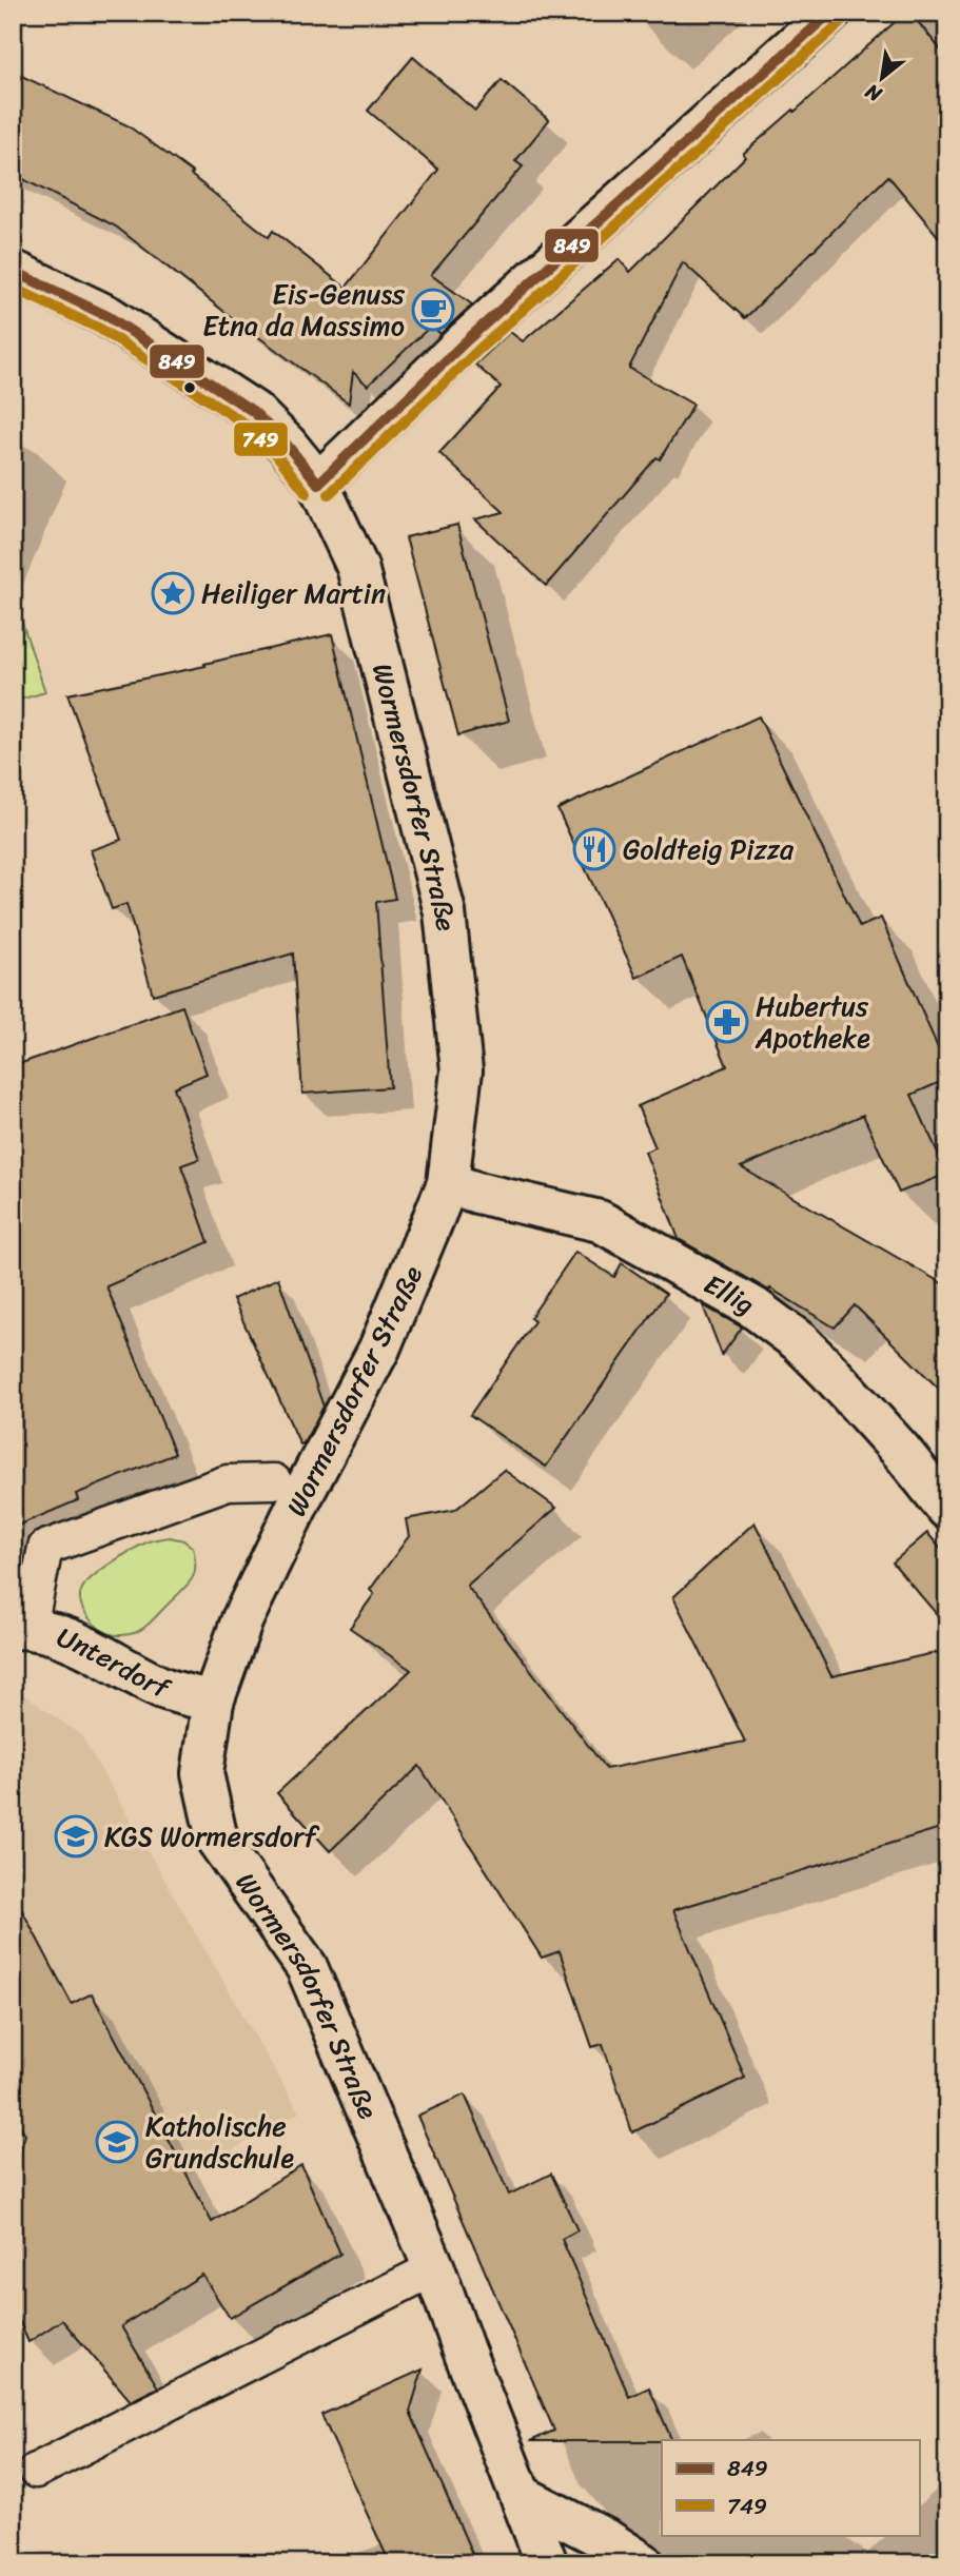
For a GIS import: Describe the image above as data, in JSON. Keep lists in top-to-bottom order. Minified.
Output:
{"streets":{"main road":["Wormersdorfer Straße","Ellig","Unterdorf"]},"crossings":[["Wormersdorfer Straße","Ellig"],["Wormersdorfer Straße","Unterdorf"]],"places":{"cafe":["Eis-Genuss Etna da Massimo"],"place":["Heiliger Martin"],"restaurant":["Goldteig Pizza"],"pharmacy":["Hubertus Apotheke"],"school or university":["KGS Wormersdorf","Katholische Grundschule"]},"lines":["transit line 849","transit line 749"],"legend":["849","749"],"north":"bottom left"}
